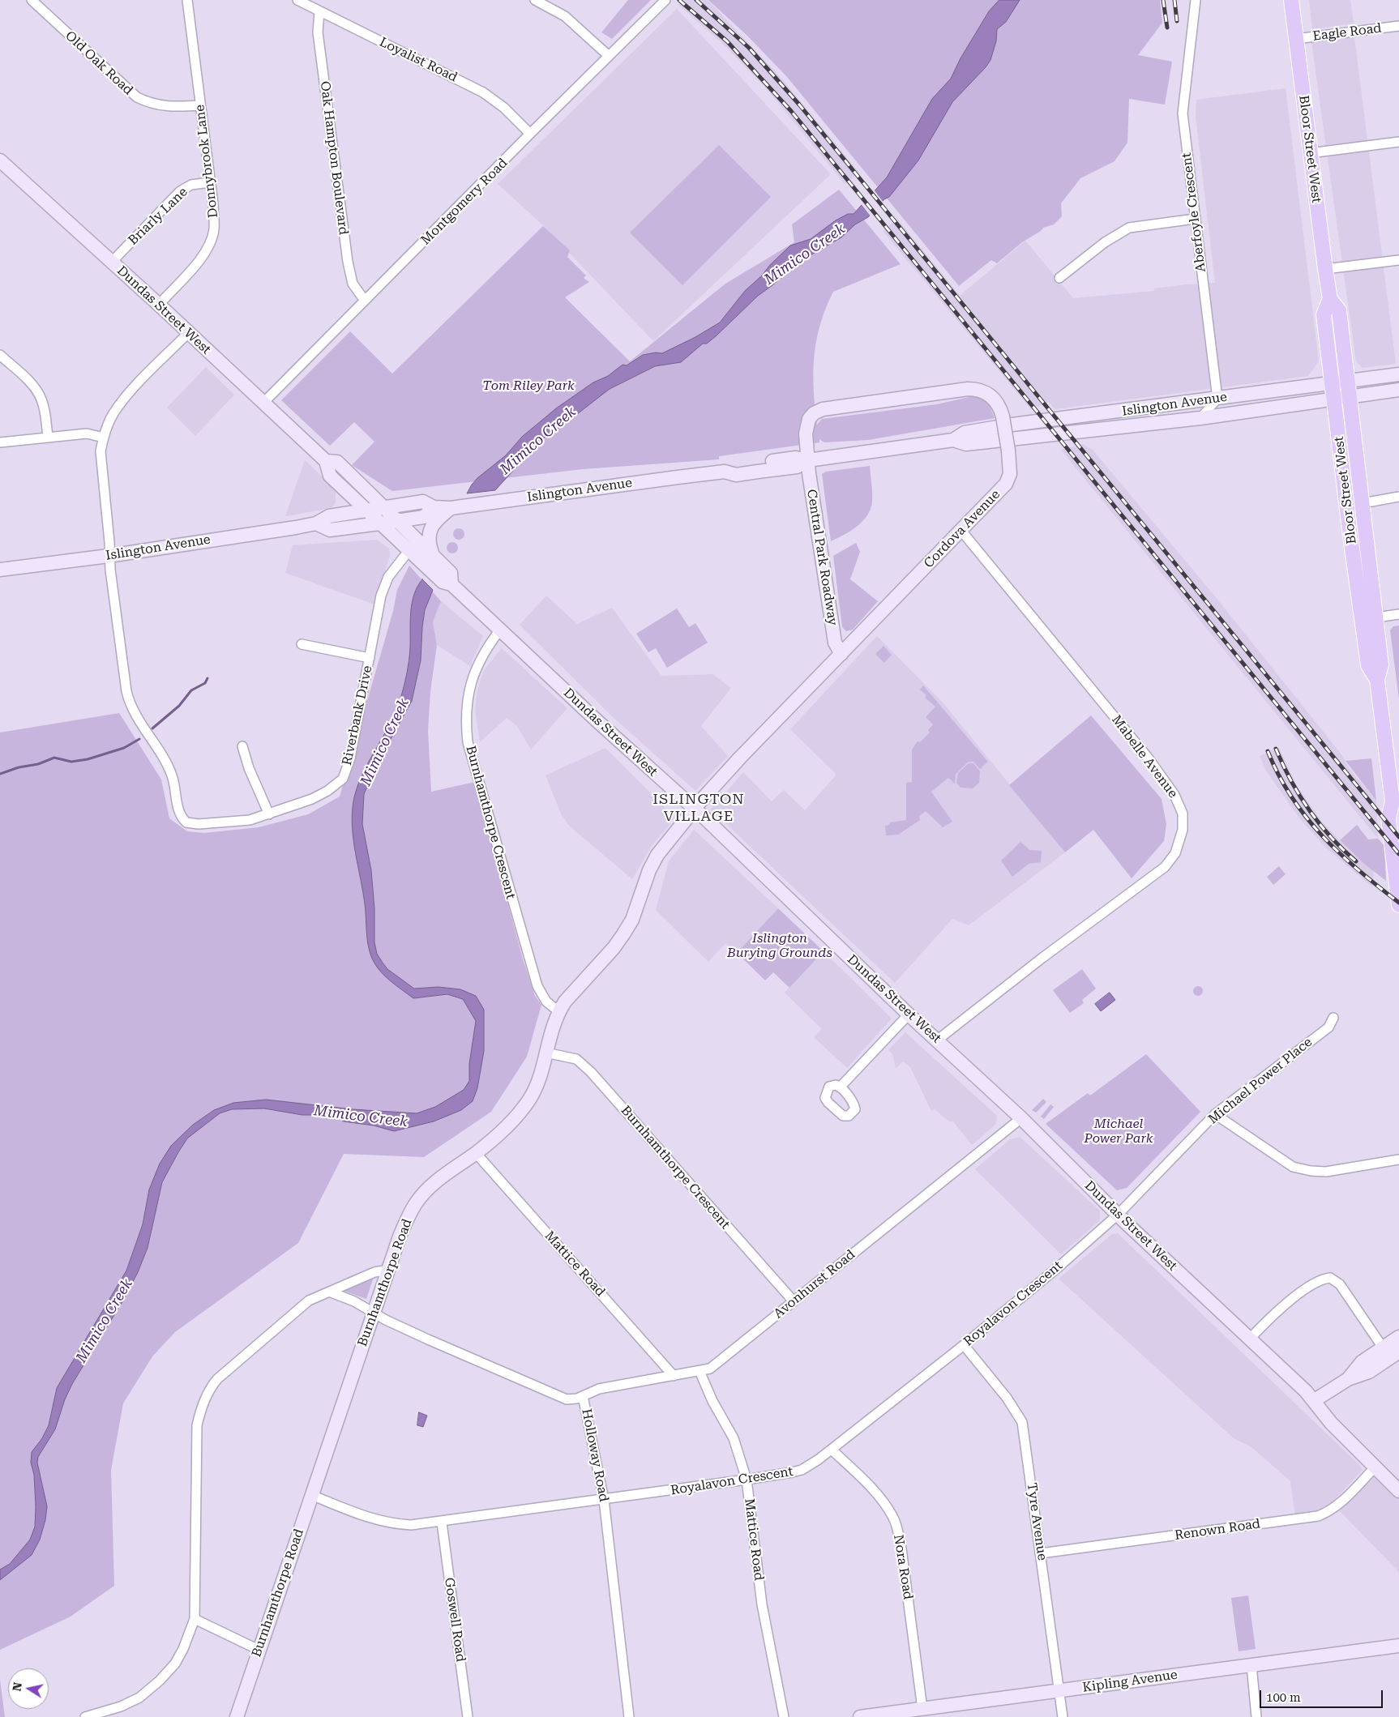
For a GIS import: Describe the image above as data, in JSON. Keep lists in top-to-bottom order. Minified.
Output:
{"streets":{"main road":["Bloor Street West","Dundas Street West","Islington Avenue","Cordova Avenue","Central Park Roadway","Burnhamthorpe Road","Kipling Avenue"],"street":["Eagle Road","Loyalist Road","Old Oak Road","Oak Hampton Boulevard","Donnybrook Lane","Montgomery Road","Aberfoyle Crescent","Briarly Lane","Riverbank Drive","Mabelle Avenue","Burnhamthorpe Crescent","Michael Power Place","Mattice Road","Avonhurst Road","Royalavon Crescent","Holloway Road","Tyre Avenue","Renown Road","Nora Road","Goswell Road"]},"crossings":[["Eagle Road","Bloor Street West"],["Loyalist Road","Oak Hampton Boulevard"],["Loyalist Road","Montgomery Road"],["Old Oak Road","Donnybrook Lane"],["Bloor Street West","Islington Avenue"],["Oak Hampton Boulevard","Montgomery Road"],["Donnybrook Lane","Briarly Lane"],["Donnybrook Lane","Dundas Street West"],["Montgomery Road","Dundas Street West"],["Aberfoyle Crescent","Islington Avenue"],["Briarly Lane","Dundas Street West"],["Dundas Street West","Islington Avenue"],["Dundas Street West","Cordova Avenue"],["Dundas Street West","Riverbank Drive"],["Dundas Street West","Mabelle Avenue"],["Dundas Street West","Burnhamthorpe Crescent"],["Dundas Street West","Michael Power Place"],["Dundas Street West","Burnhamthorpe Road"],["Dundas Street West","Avonhurst Road"],["Dundas Street West","Royalavon Crescent"],["Dundas Street West","Renown Road"],["Islington Avenue","Cordova Avenue"],["Islington Avenue","Central Park Roadway"],["Islington Avenue","Riverbank Drive"],["Cordova Avenue","Central Park Roadway"],["Cordova Avenue","Mabelle Avenue"],["Cordova Avenue","Burnhamthorpe Road"],["Burnhamthorpe Crescent","Burnhamthorpe Road"],["Burnhamthorpe Crescent","Avonhurst Road"],["Michael Power Place","Royalavon Crescent"],["Mattice Road","Burnhamthorpe Road"],["Mattice Road","Avonhurst Road"],["Mattice Road","Royalavon Crescent"],["Burnhamthorpe Road","Royalavon Crescent"],["Burnhamthorpe Road","Holloway Road"],["Avonhurst Road","Holloway Road"],["Royalavon Crescent","Holloway Road"],["Royalavon Crescent","Tyre Avenue"],["Royalavon Crescent","Nora Road"],["Royalavon Crescent","Goswell Road"],["Tyre Avenue","Renown Road"],["Tyre Avenue","Kipling Avenue"],["Nora Road","Kipling Avenue"]],"districts":["ISLINGTON VILLAGE"],"water":["Mimico Creek"],"parks":["Tom Riley Park","Islington Burying Grounds","Michael Power Park"],"scale_bar":"100 m","north":"left"}
